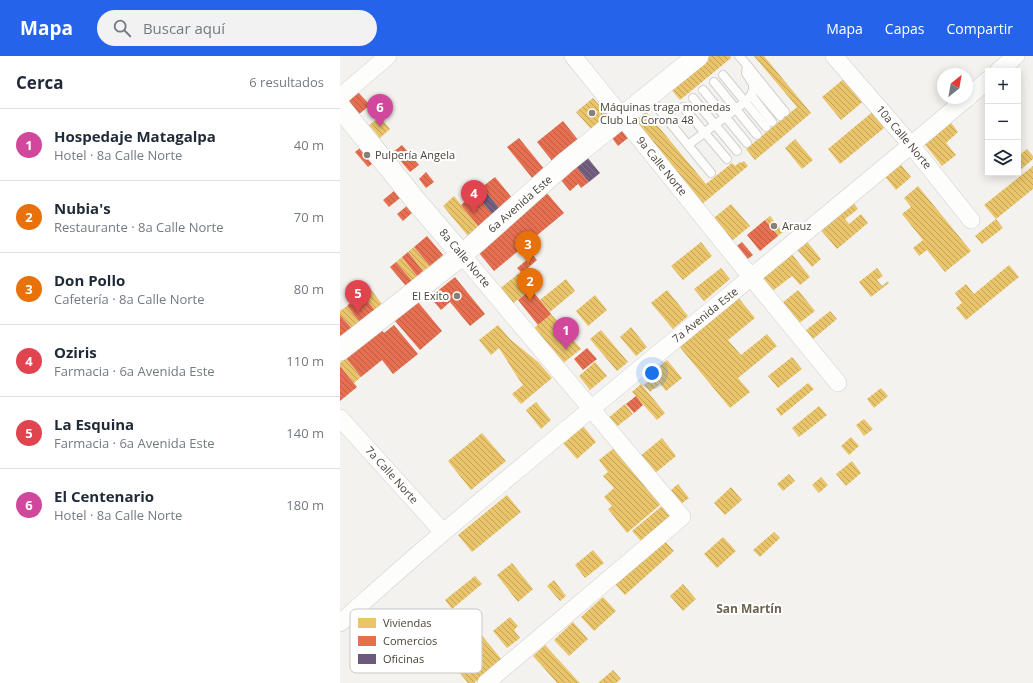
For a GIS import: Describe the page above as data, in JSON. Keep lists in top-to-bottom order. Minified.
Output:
{"streets":{"street":["10a Calle Norte","9a Calle Norte","6a Avenida Este","8a Calle Norte","7a Avenida Este","7a Calle Norte"]},"crossings":[["10a Calle Norte","7a Avenida Este"],["9a Calle Norte","6a Avenida Este"],["9a Calle Norte","7a Avenida Este"],["6a Avenida Este","8a Calle Norte"],["8a Calle Norte","7a Avenida Este"],["7a Avenida Este","7a Calle Norte"]],"districts":["San Martín"],"places":["Máquinas traga monedas Club La Corona 48","Pulpería Angela","Arauz","El Exito"],"legend":["Viviendas","Comercios","Oficinas"],"north":"top right","page":{"header":"Mapa","search":"Buscar aquí","nav":["Mapa","Capas","Compartir"],"heading":["Cerca","6 resultados"],"map_buttons":["+","−"],"pins":["6","4","3","2","5","1"],"list":[{"mark":"1","name":"Hospedaje Matagalpa","note":"Hotel · 8a Calle Norte","value":"40 m"},{"mark":"2","name":"Nubia's","note":"Restaurante · 8a Calle Norte","value":"70 m"},{"mark":"3","name":"Don Pollo","note":"Cafetería · 8a Calle Norte","value":"80 m"},{"mark":"4","name":"Oziris","note":"Farmacia · 6a Avenida Este","value":"110 m"},{"mark":"5","name":"La Esquina","note":"Farmacia · 6a Avenida Este","value":"140 m"},{"mark":"6","name":"El Centenario","note":"Hotel · 8a Calle Norte","value":"180 m"}]}}
